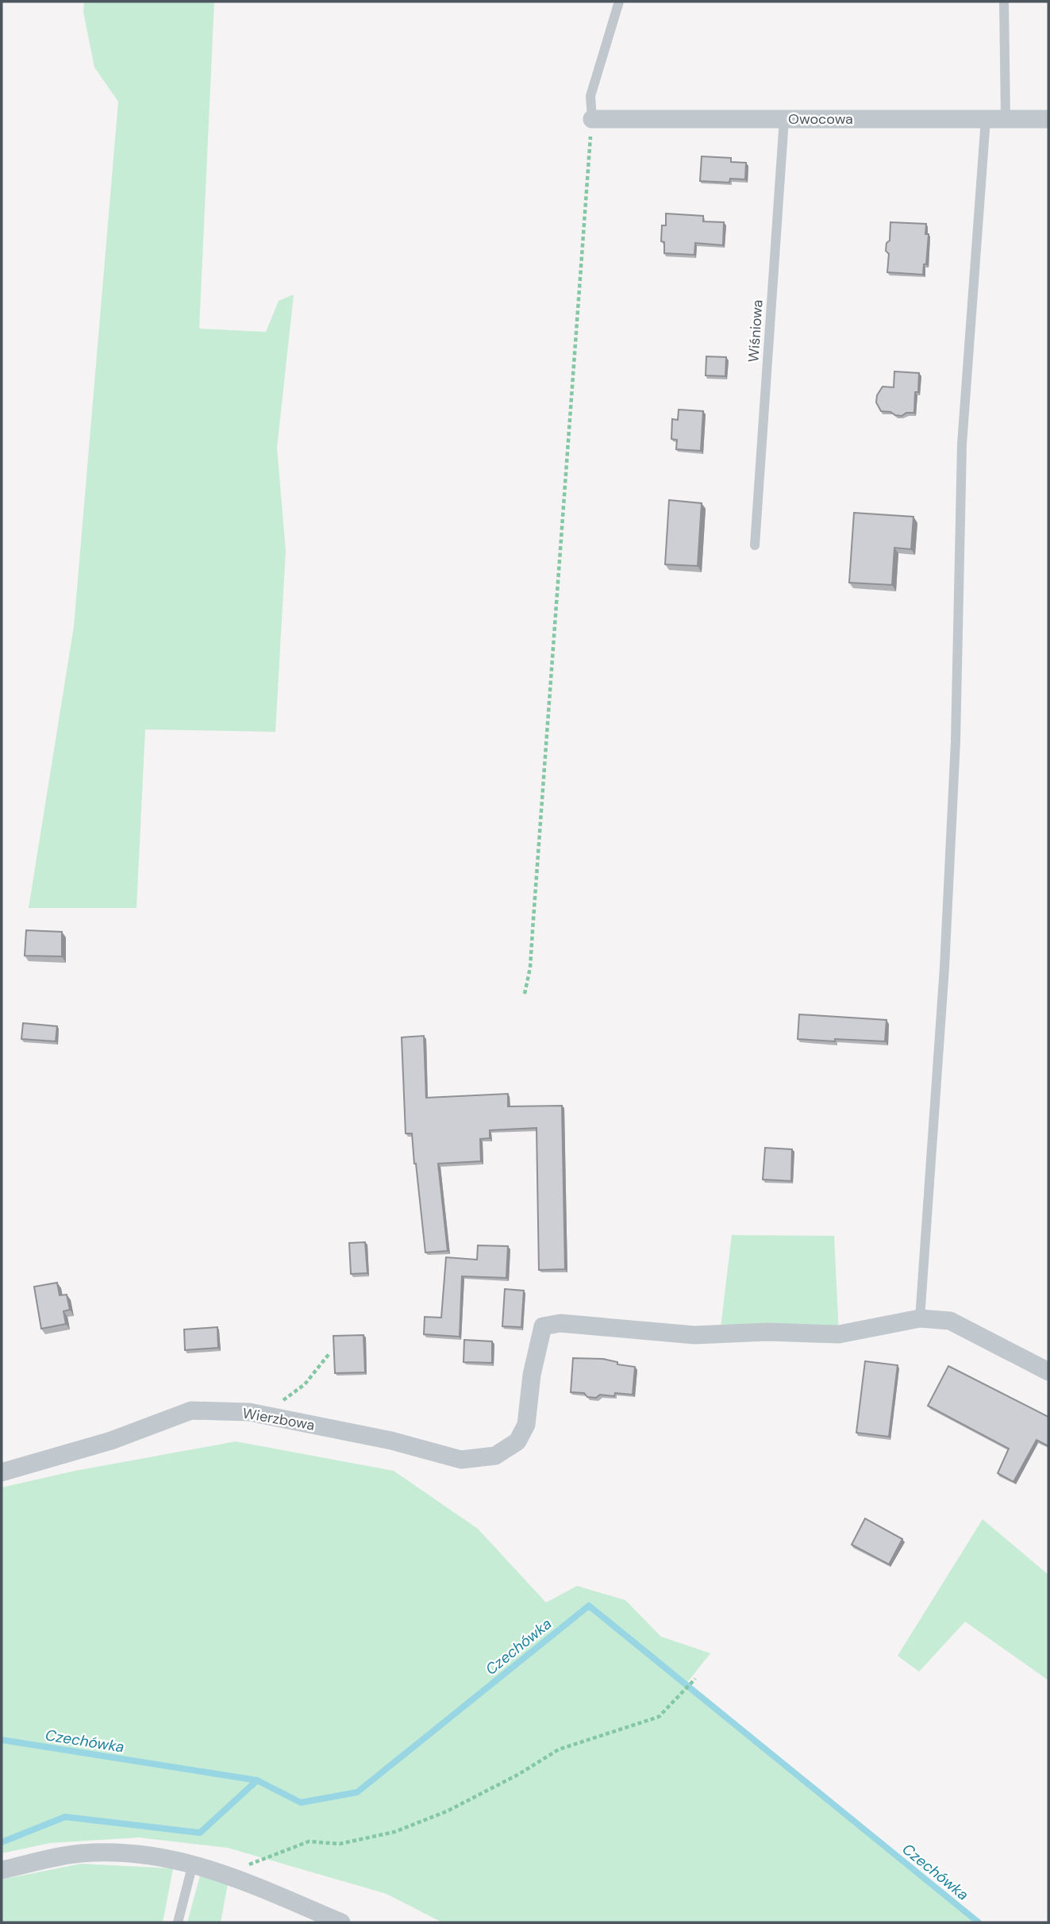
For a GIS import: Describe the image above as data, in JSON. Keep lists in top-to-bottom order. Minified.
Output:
{"streets":{"street":["Owocowa","Wierzbowa"],"lane":["Wiśniowa"]},"crossings":[["Owocowa","Wiśniowa"]],"water":["Czechówka"]}
